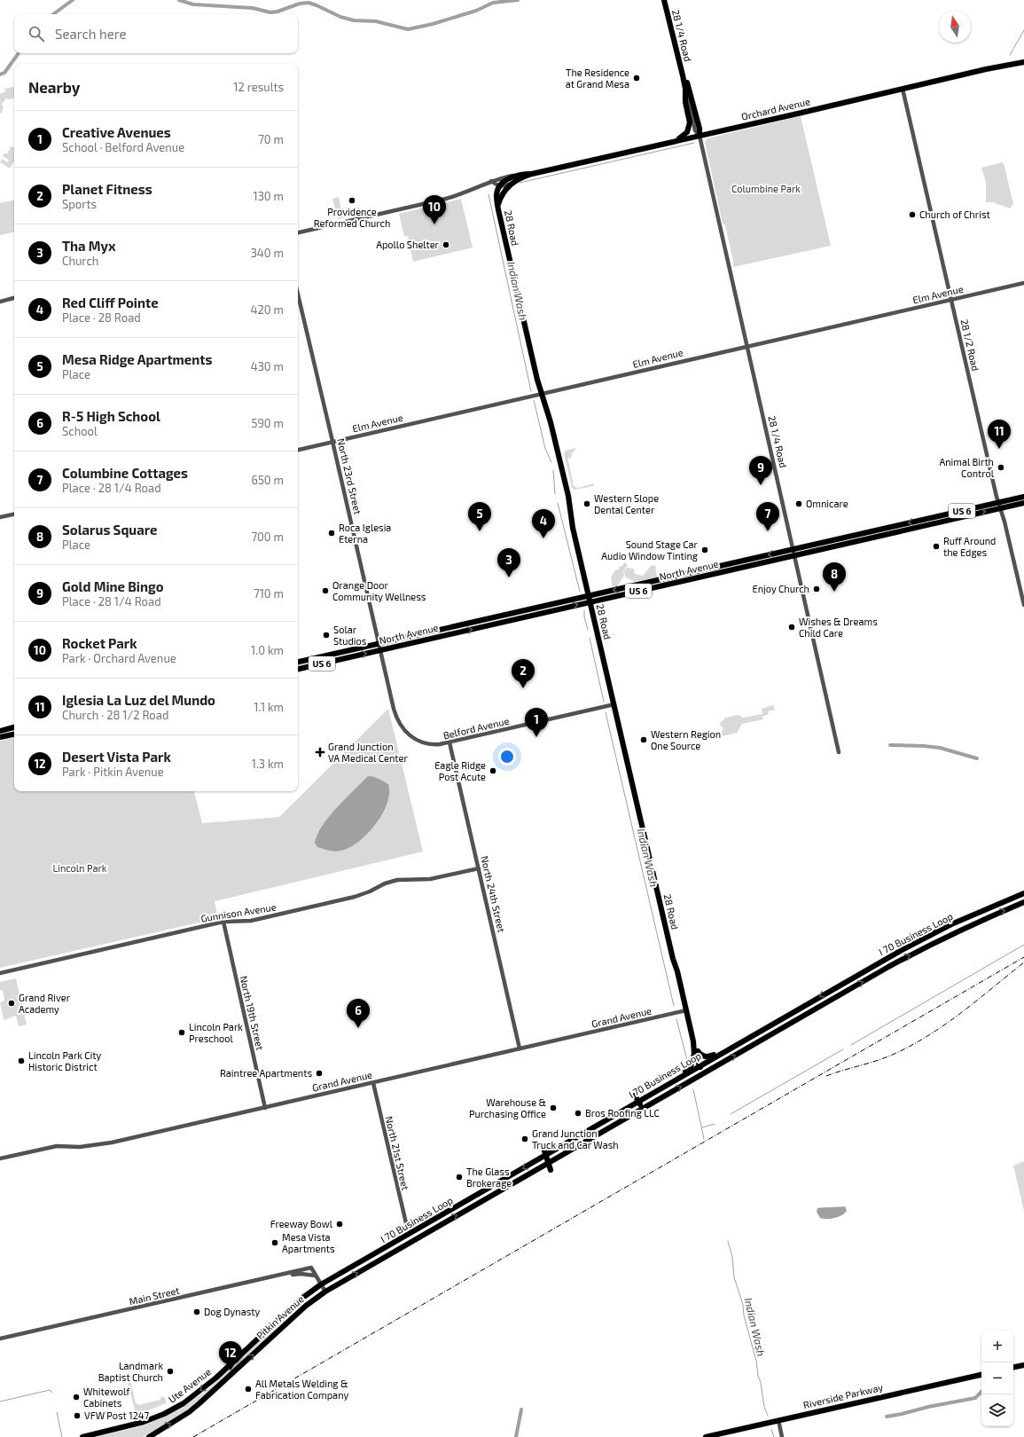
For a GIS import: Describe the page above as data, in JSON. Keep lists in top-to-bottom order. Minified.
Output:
{"streets":{"main road":["28 1/4 Road","Orchard Avenue","28 Road","US 6","North Avenue","I 70 Business Loop","Pitkin Avenue","Ute Avenue","Riverside Parkway"],"street":["Elm Avenue","28 1/2 Road","North 23rd Street","Belford Avenue","North 24th Street","Gunnison Avenue","North 19th Street","Grand Avenue","North 21st Street","Main Street"]},"crossings":[["28 1/4 Road","Orchard Avenue"],["28 1/4 Road","Elm Avenue"],["28 1/4 Road","North Avenue"],["Orchard Avenue","28 Road"],["Orchard Avenue","28 1/2 Road"],["28 Road","Elm Avenue"],["28 Road","North Avenue"],["28 Road","Belford Avenue"],["28 Road","I 70 Business Loop"],["28 Road","Grand Avenue"],["Elm Avenue","28 1/2 Road"],["Elm Avenue","North 23rd Street"],["28 1/2 Road","North Avenue"],["North 23rd Street","North Avenue"],["North 23rd Street","Belford Avenue"],["Belford Avenue","North 24th Street"],["North 24th Street","Gunnison Avenue"],["North 24th Street","Grand Avenue"],["Gunnison Avenue","North 19th Street"],["I 70 Business Loop","Pitkin Avenue"],["I 70 Business Loop","Ute Avenue"],["North 19th Street","Grand Avenue"],["Grand Avenue","North 21st Street"]],"one_way":["Pitkin Avenue","Ute Avenue"],"water":["Indian Wash"],"parks":["Columbine Park","Lincoln Park"],"places":{"other":["The Residence at Grand Mesa","Providence Reformed Church","Church of Christ","Apollo Shelter","Animal Birth Control","Western Slope Dental Center","Omnicare","Roca Iglesia Eterna","Ruff Around the Edges","Sound Stage Car Audio Window Tinting","Enjoy Church","Orange Door Community Wellness","Wishes & Dreams Child Care","Solar Studios","Western Region One Source","Eagle Ridge Post Acute","Grand River Academy","Lincoln Park Preschool","Lincoln Park City Historic District","Raintree Apartments","Warehouse & Purchasing Office","Bros Roofing LLC","Grand Junction Truck and Car Wash","The Glass Brokerage","Freeway Bowl","Mesa Vista Apartments","Dog Dynasty","Landmark Baptist Church","All Metals Welding & Fabrication Company","Whitewolf Cabinets","VFW Post 1247"],"health":["Grand Junction VA Medical Center"]},"north":"top","page":{"search":"Search here","heading":["Nearby","12 results"],"list":[{"mark":"1","name":"Creative Avenues","note":"School · Belford Avenue","value":"70 m"},{"mark":"2","name":"Planet Fitness","note":"Sports","value":"130 m"},{"mark":"3","name":"Tha Myx","note":"Church","value":"340 m"},{"mark":"4","name":"Red Cliff Pointe","note":"Place · 28 Road","value":"420 m"},{"mark":"5","name":"Mesa Ridge Apartments","note":"Place","value":"430 m"},{"mark":"6","name":"R-5 High School","note":"School","value":"590 m"},{"mark":"7","name":"Columbine Cottages","note":"Place · 28 1/4 Road","value":"650 m"},{"mark":"8","name":"Solarus Square","note":"Place","value":"700 m"},{"mark":"9","name":"Gold Mine Bingo","note":"Place · 28 1/4 Road","value":"710 m"},{"mark":"10","name":"Rocket Park","note":"Park · Orchard Avenue","value":"1.0 km"},{"mark":"11","name":"Iglesia La Luz del Mundo","note":"Church · 28 1/2 Road","value":"1.1 km"},{"mark":"12","name":"Desert Vista Park","note":"Park · Pitkin Avenue","value":"1.3 km"}],"pins":["10","11","9","5","7","4","3","8","2","1","6","12"],"map_buttons":["+","−"]}}
